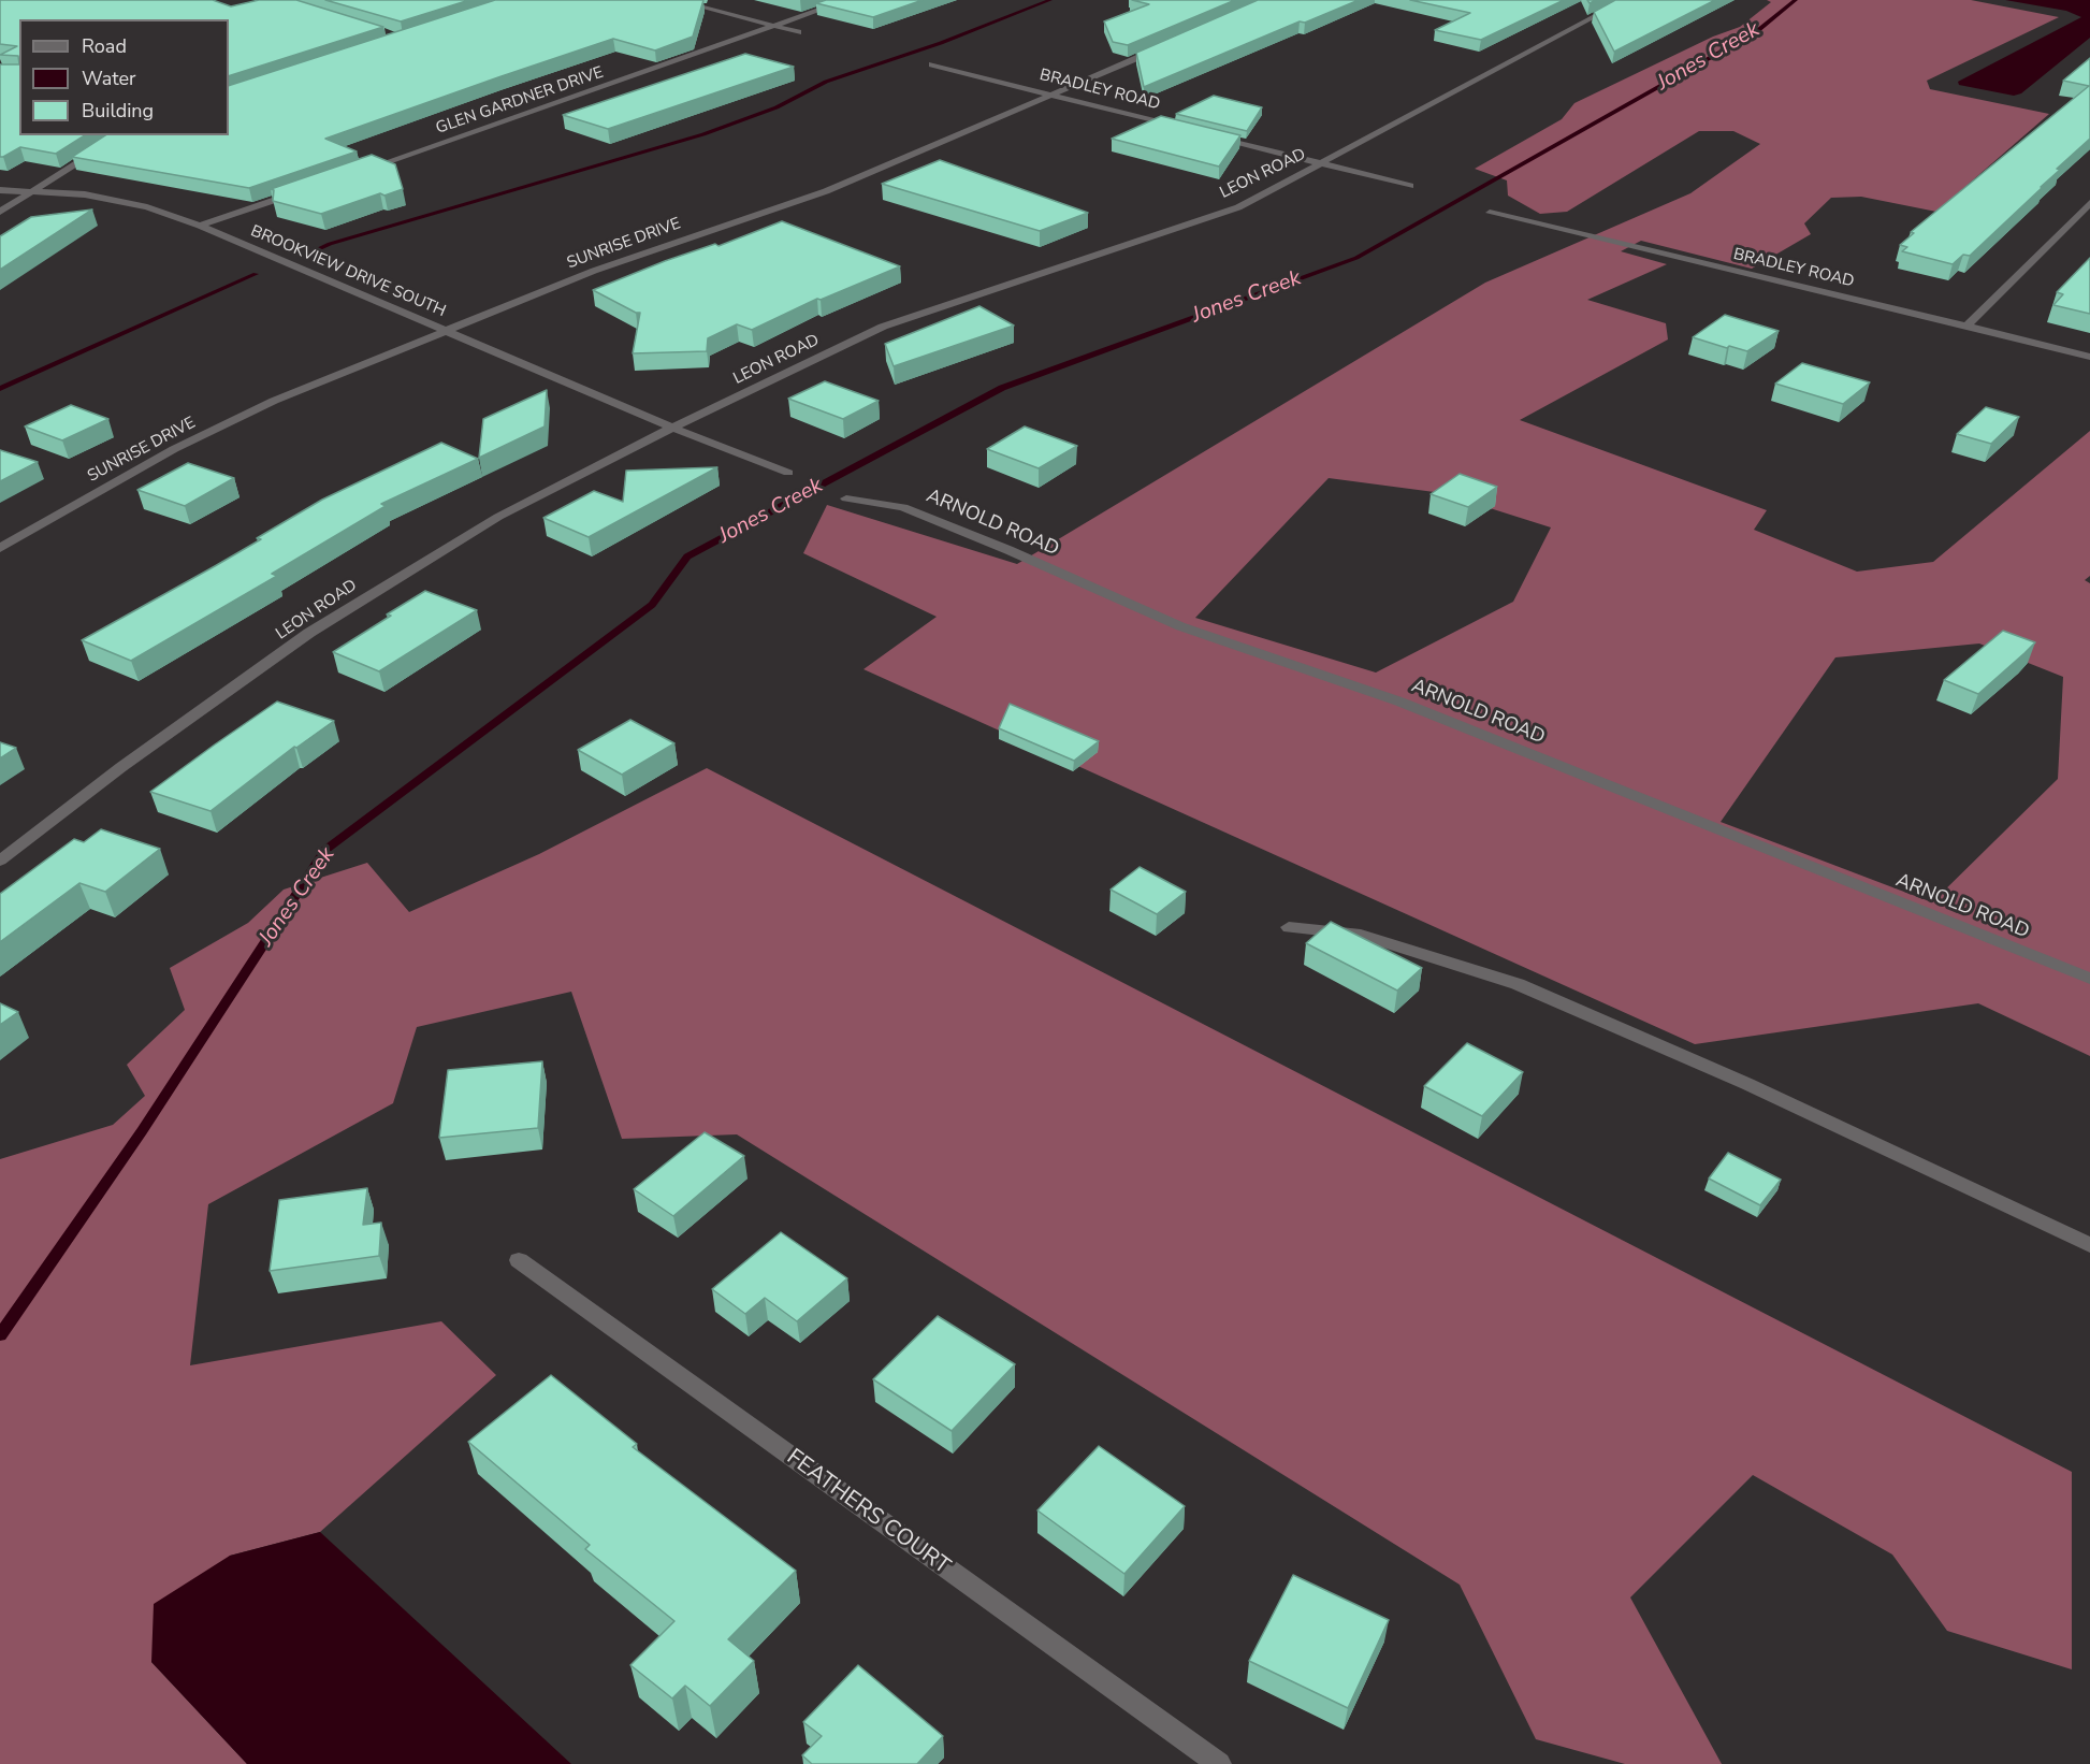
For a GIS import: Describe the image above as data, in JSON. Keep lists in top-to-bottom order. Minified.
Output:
{"streets":{"street":["BRADLEY ROAD","GLEN GARDNER DRIVE","LEON ROAD","SUNRISE DRIVE","BROOKVIEW DRIVE SOUTH","ARNOLD ROAD","FEATHERS COURT"]},"crossings":[["BRADLEY ROAD","SUNRISE DRIVE"],["LEON ROAD","BROOKVIEW DRIVE SOUTH"],["SUNRISE DRIVE","BROOKVIEW DRIVE SOUTH"]],"water":["Jones Creek"],"legend":["Road","Water","Building"]}
